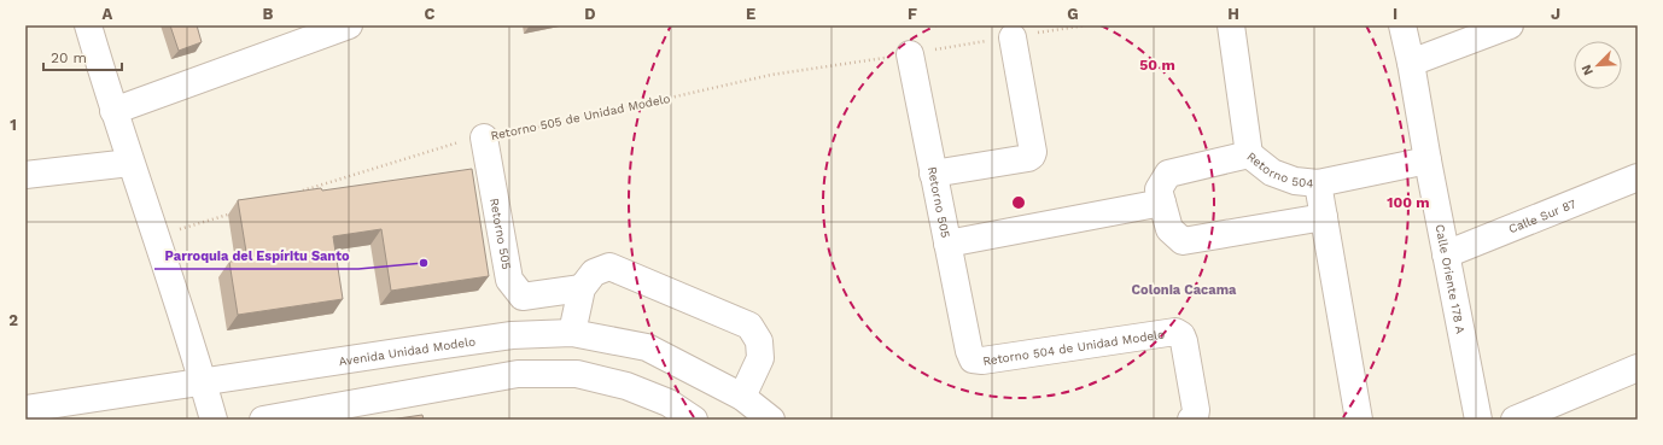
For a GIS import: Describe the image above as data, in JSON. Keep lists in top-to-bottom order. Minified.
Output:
{"streets":{"street":["Retorno 504","Retorno 505","Calle Sur 87","Calle Oriente 178 A","Retorno 504 de Unidad Modelo","Avenida Unidad Modelo"],"path":["Retorno 505 de Unidad Modelo"]},"crossings":[["Retorno 505 de Unidad Modelo","Retorno 505"],["Retorno 504","Calle Oriente 178 A"],["Retorno 505","Retorno 504 de Unidad Modelo"],["Calle Sur 87","Calle Oriente 178 A"]],"districts":["Colonia Cacama"],"places":["Parroquia del Espíritu Santo"],"scale_bar":"20 m","north":"bottom left","grid":{"columns":["A","B","C","D","E","F","G","H","I","J"],"rows":["1","2"]},"rings":["50 m","100 m"]}
